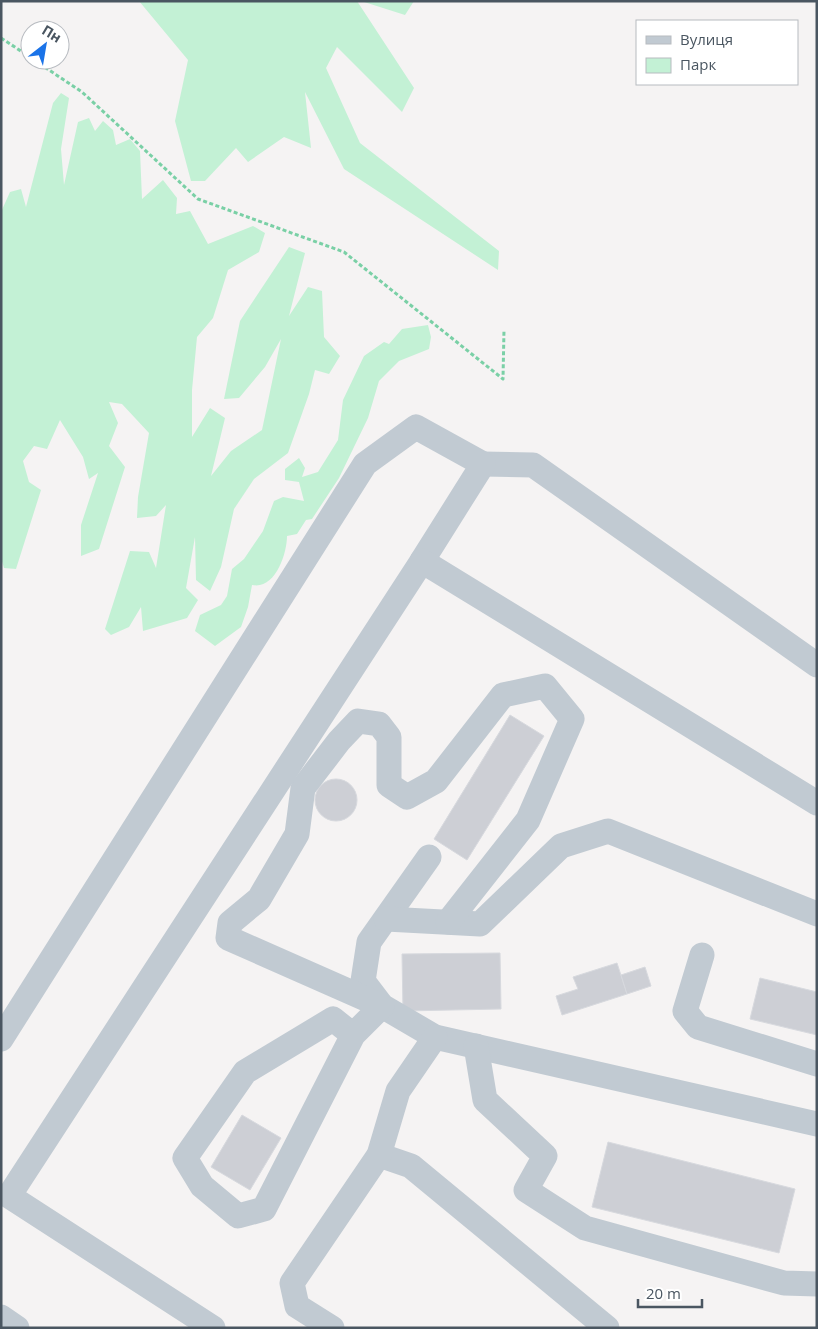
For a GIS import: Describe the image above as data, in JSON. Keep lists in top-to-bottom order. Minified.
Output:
{"legend":["Вулиця","Парк"],"scale_bar":"20 m","north":"top right"}
